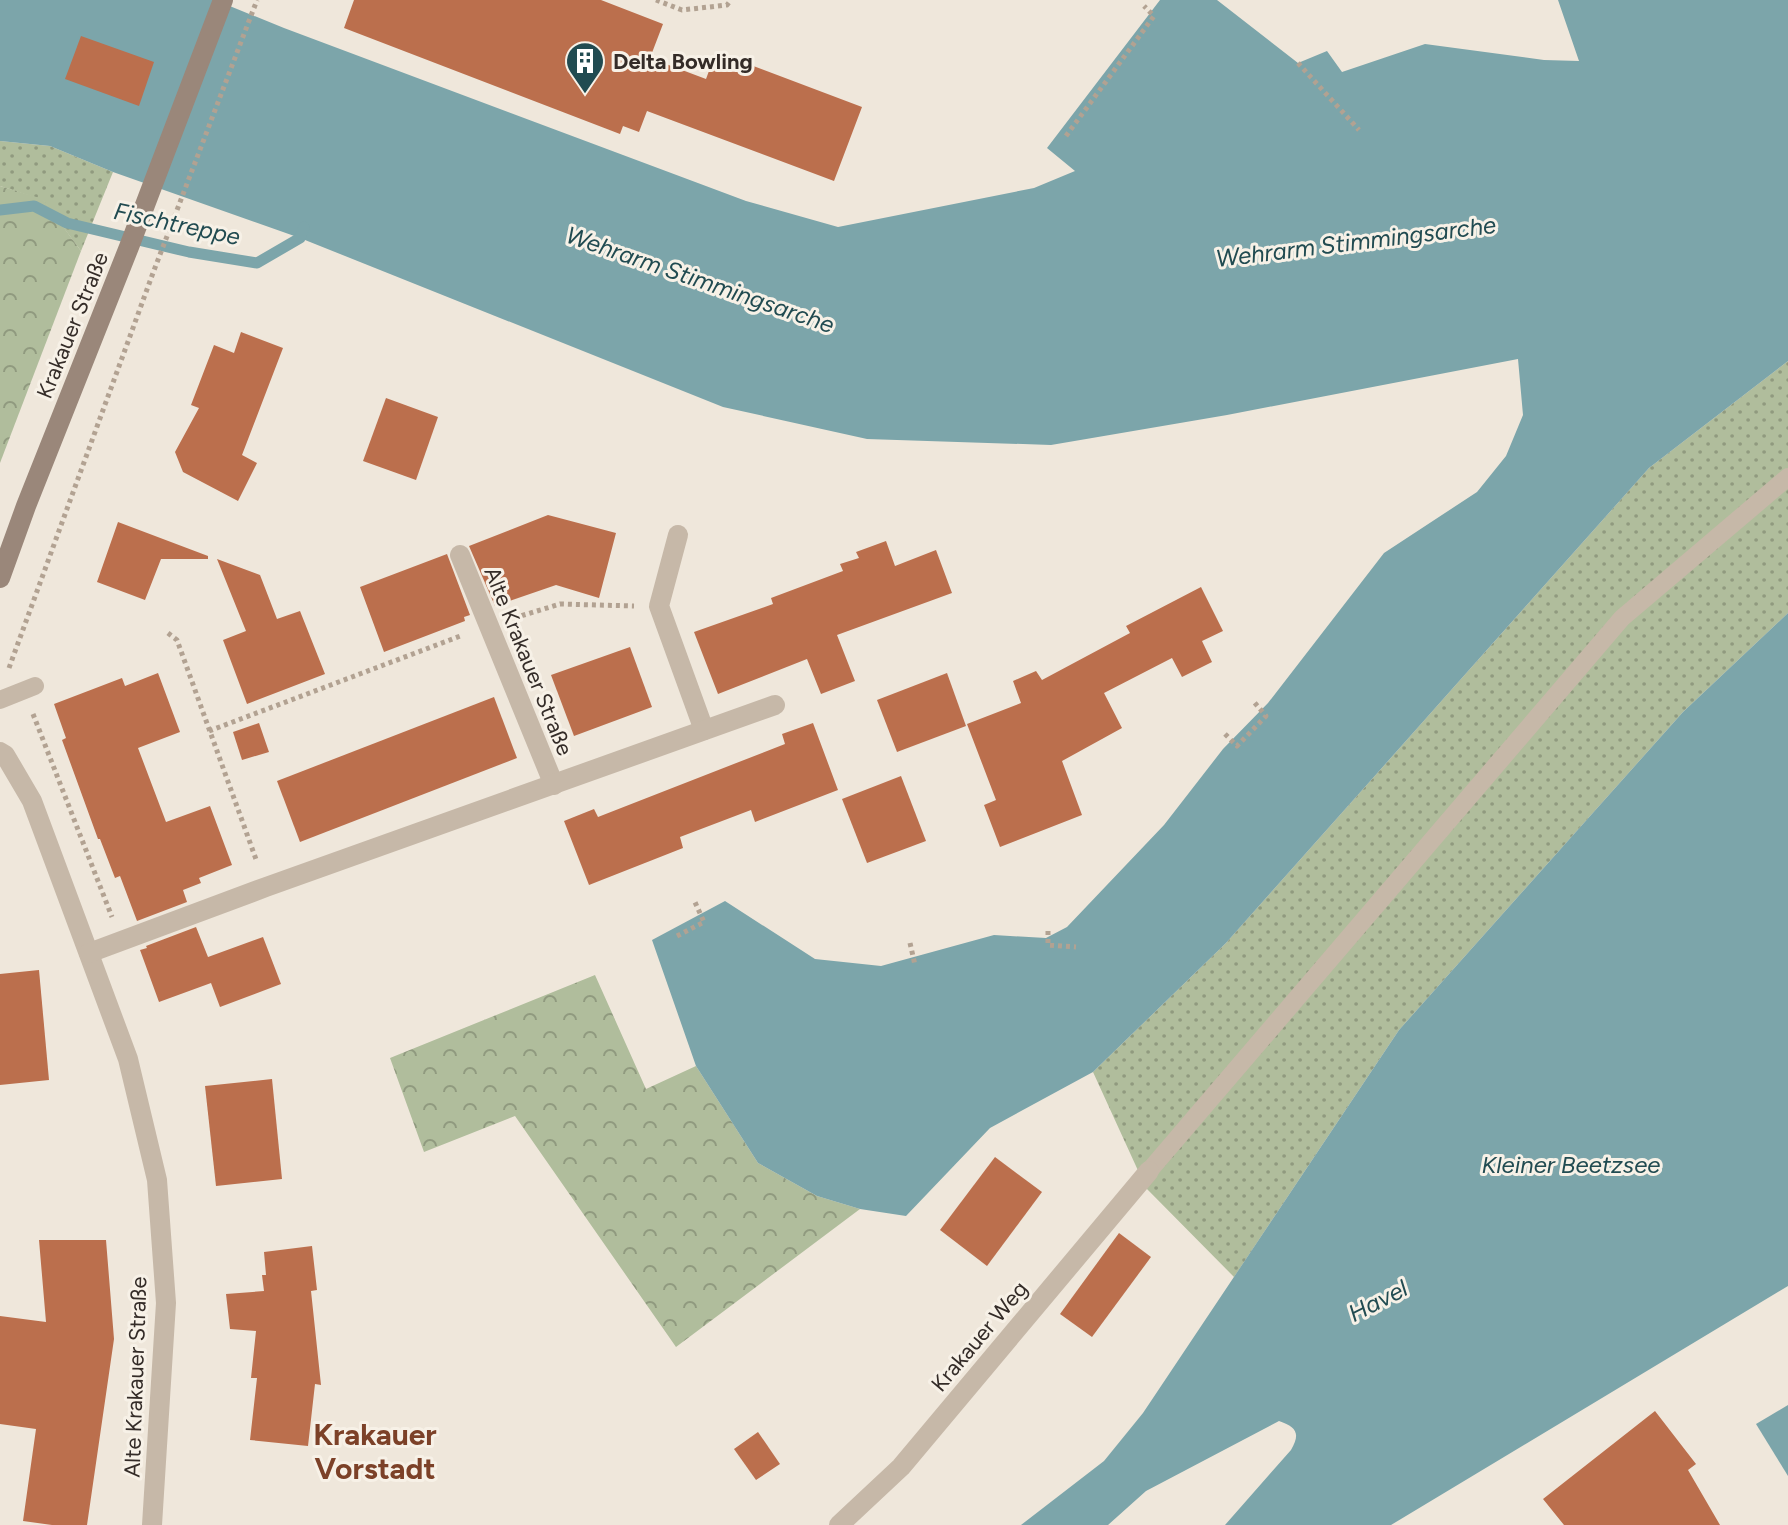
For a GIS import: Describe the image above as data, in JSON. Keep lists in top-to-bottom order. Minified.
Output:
{"streets":{"main road":["Krakauer Straße"],"street":["Alte Krakauer Straße","Krakauer Weg"]},"districts":["Krakauer Vorstadt"],"water":["Fischtreppe","Wehrarm Stimmingsarche","Kleiner Beetzsee","Havel"],"places":{"building":["Delta Bowling"]}}
